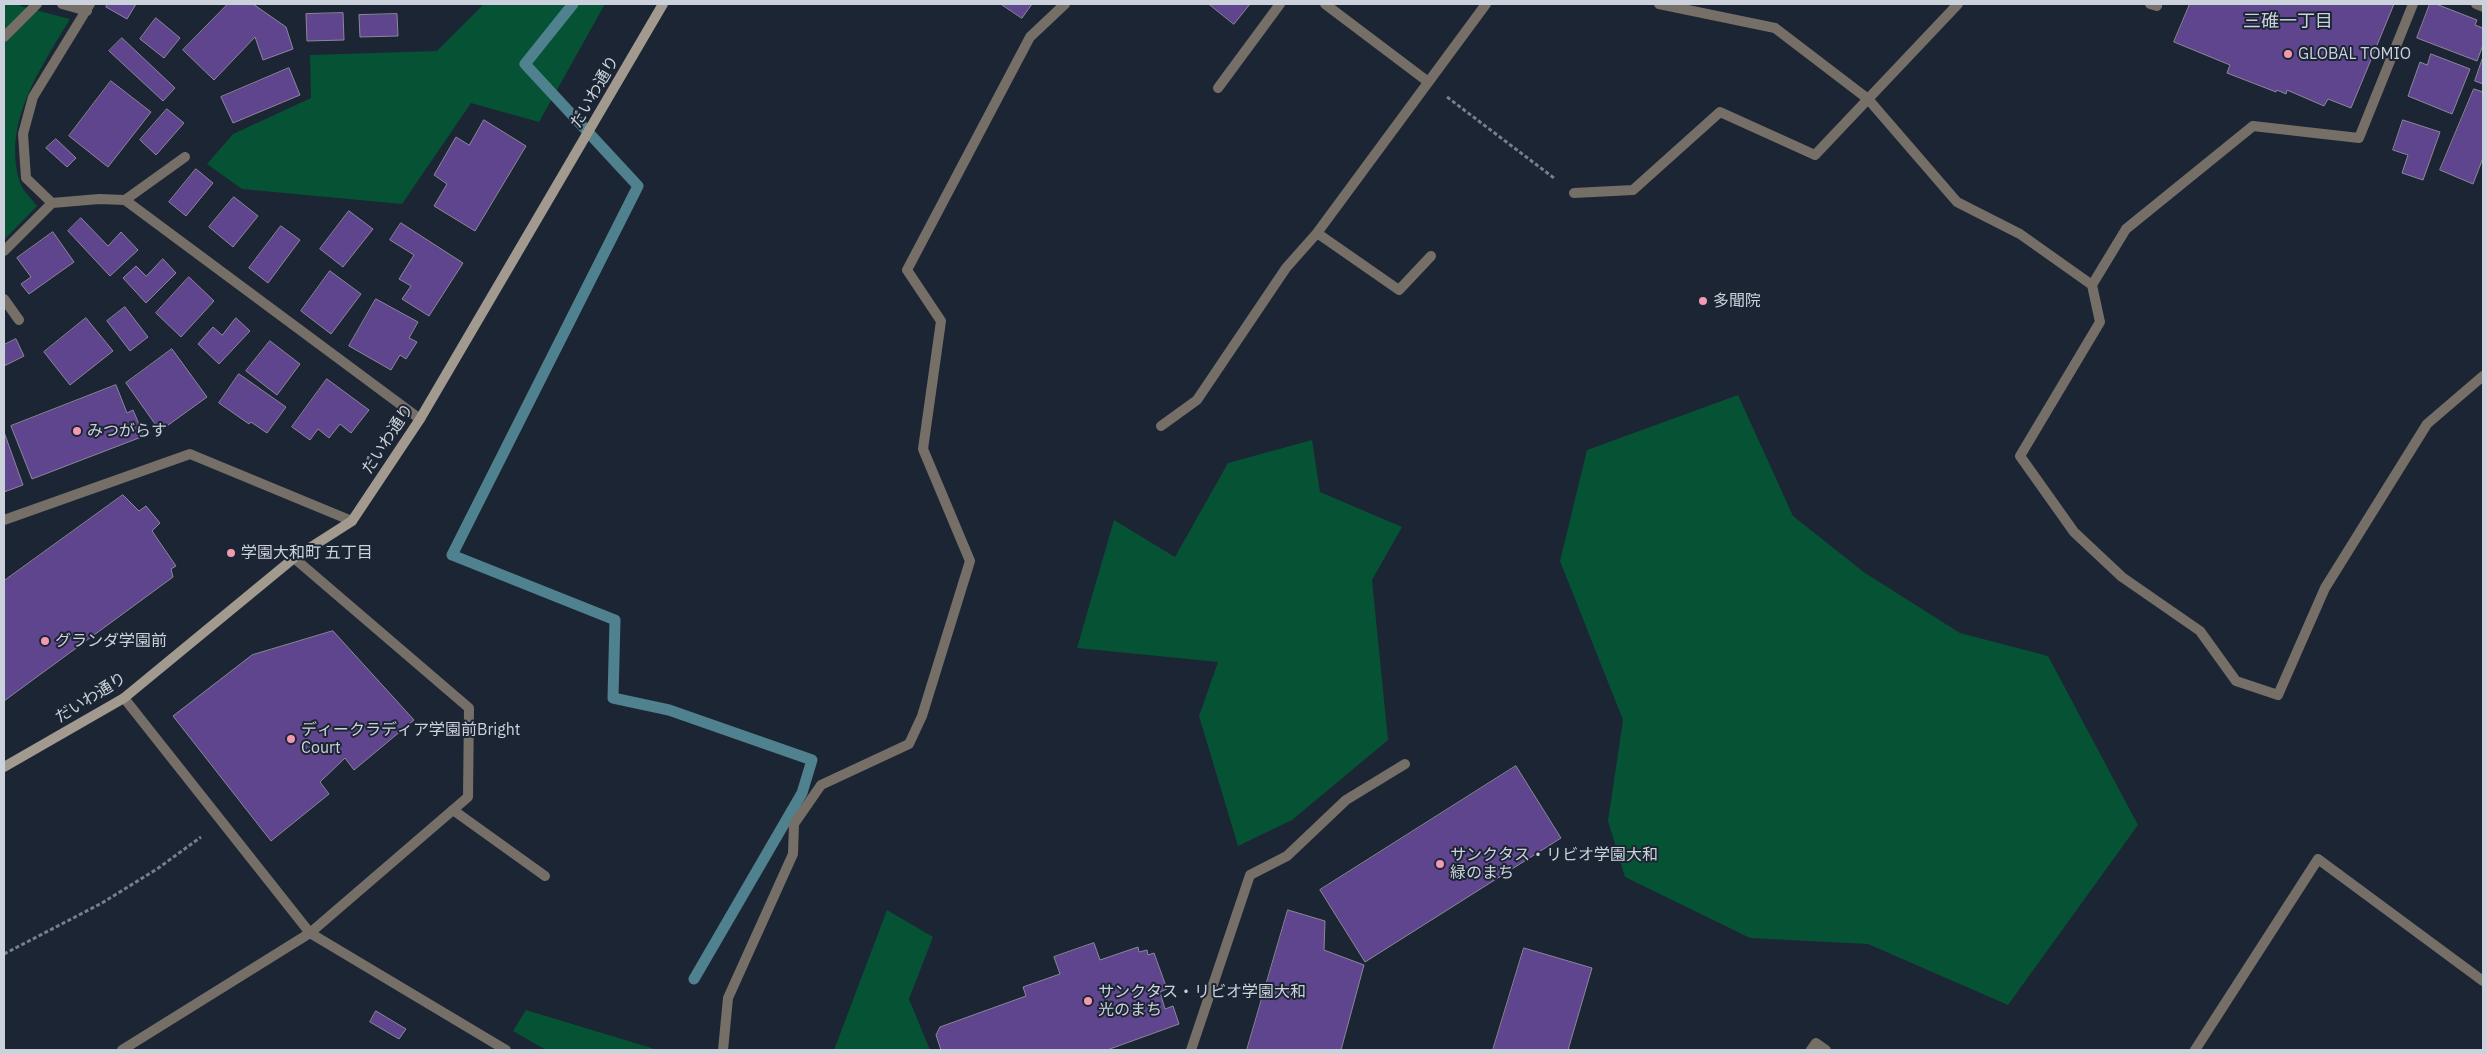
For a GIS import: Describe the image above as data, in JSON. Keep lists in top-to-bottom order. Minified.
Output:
{"streets":{"street":["だいわ通り"]},"districts":["三碓一丁目"],"places":["GLOBAL TOMIO","多聞院","みつがらす","学園大和町 五丁目","グランダ学園前","ディークラディア学園前Bright Court","サンクタス・リビオ学園大和 緑のまち","サンクタス・リビオ学園大和 光のまち"]}
